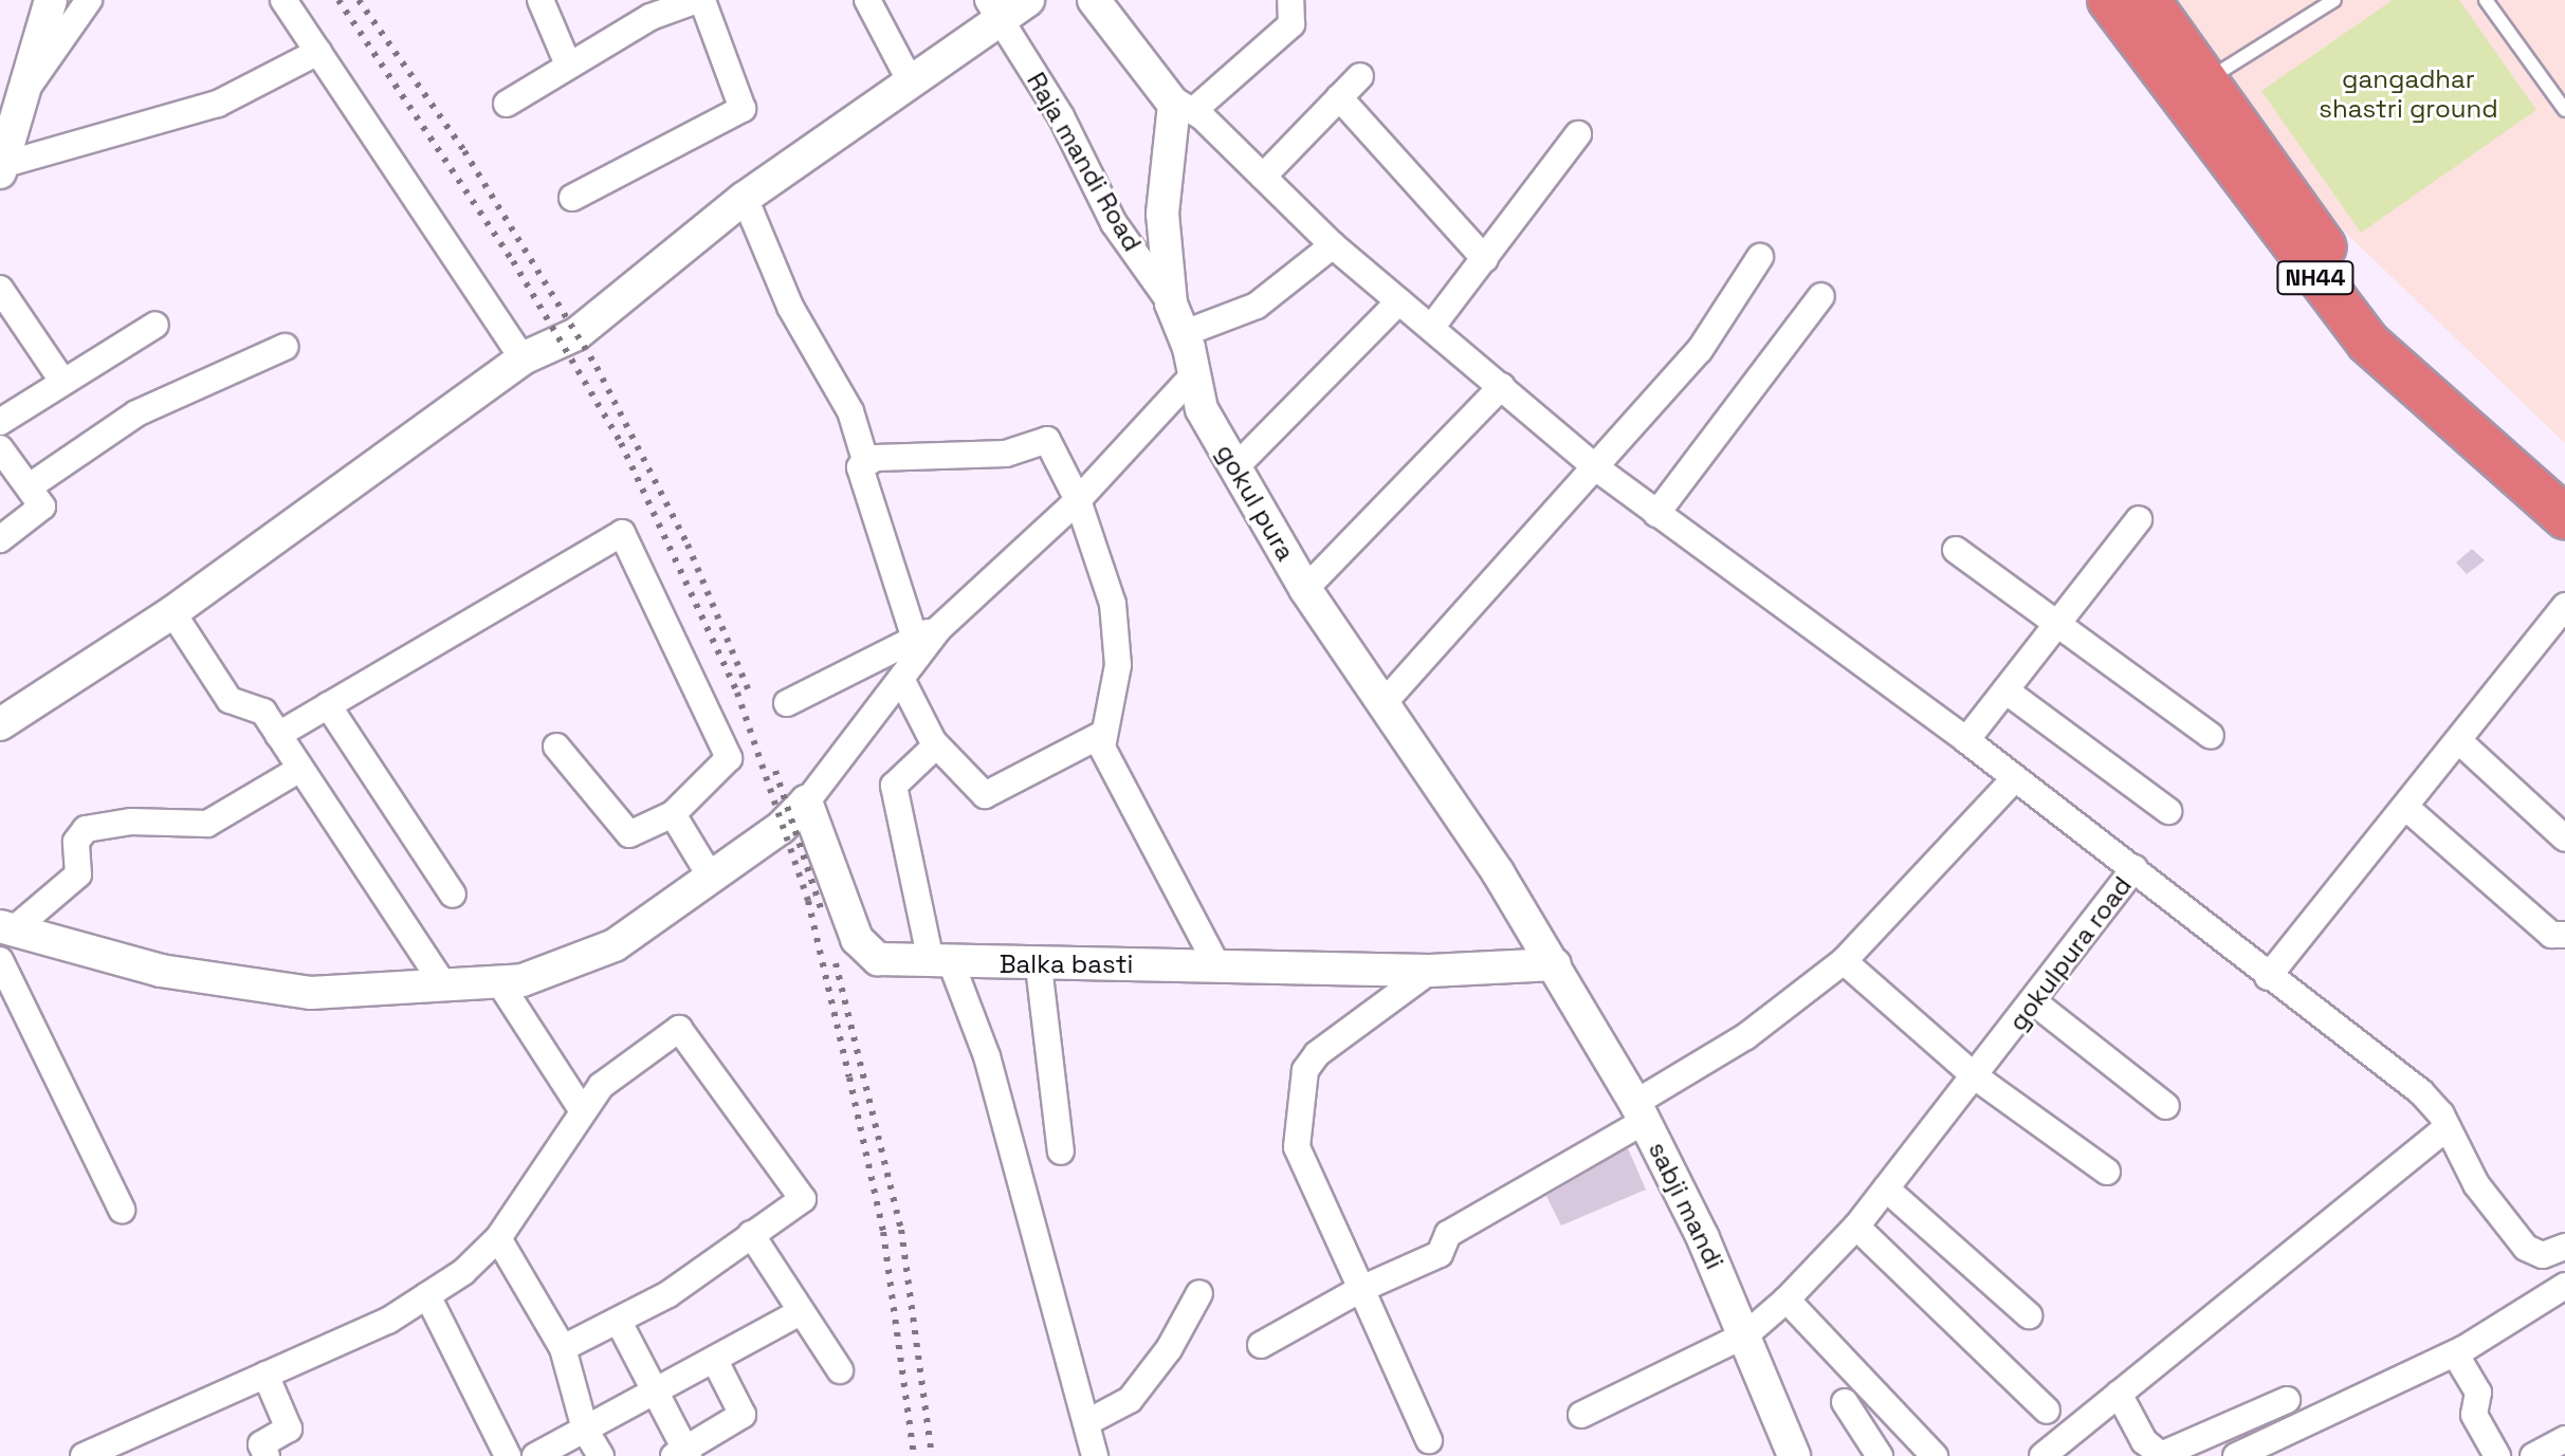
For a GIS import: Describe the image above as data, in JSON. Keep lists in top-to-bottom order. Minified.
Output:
{"streets":{"highway":["NH44"],"street":["Raja mandi Road","gokul pura","gokulpura road","Balka basti","sabji mandi"]},"crossings":[["Raja mandi Road","gokul pura"],["gokul pura","Balka basti"],["gokul pura","sabji mandi"],["gokulpura road","sabji mandi"],["Balka basti","sabji mandi"]],"parks":["gangadhar shastri ground"]}
